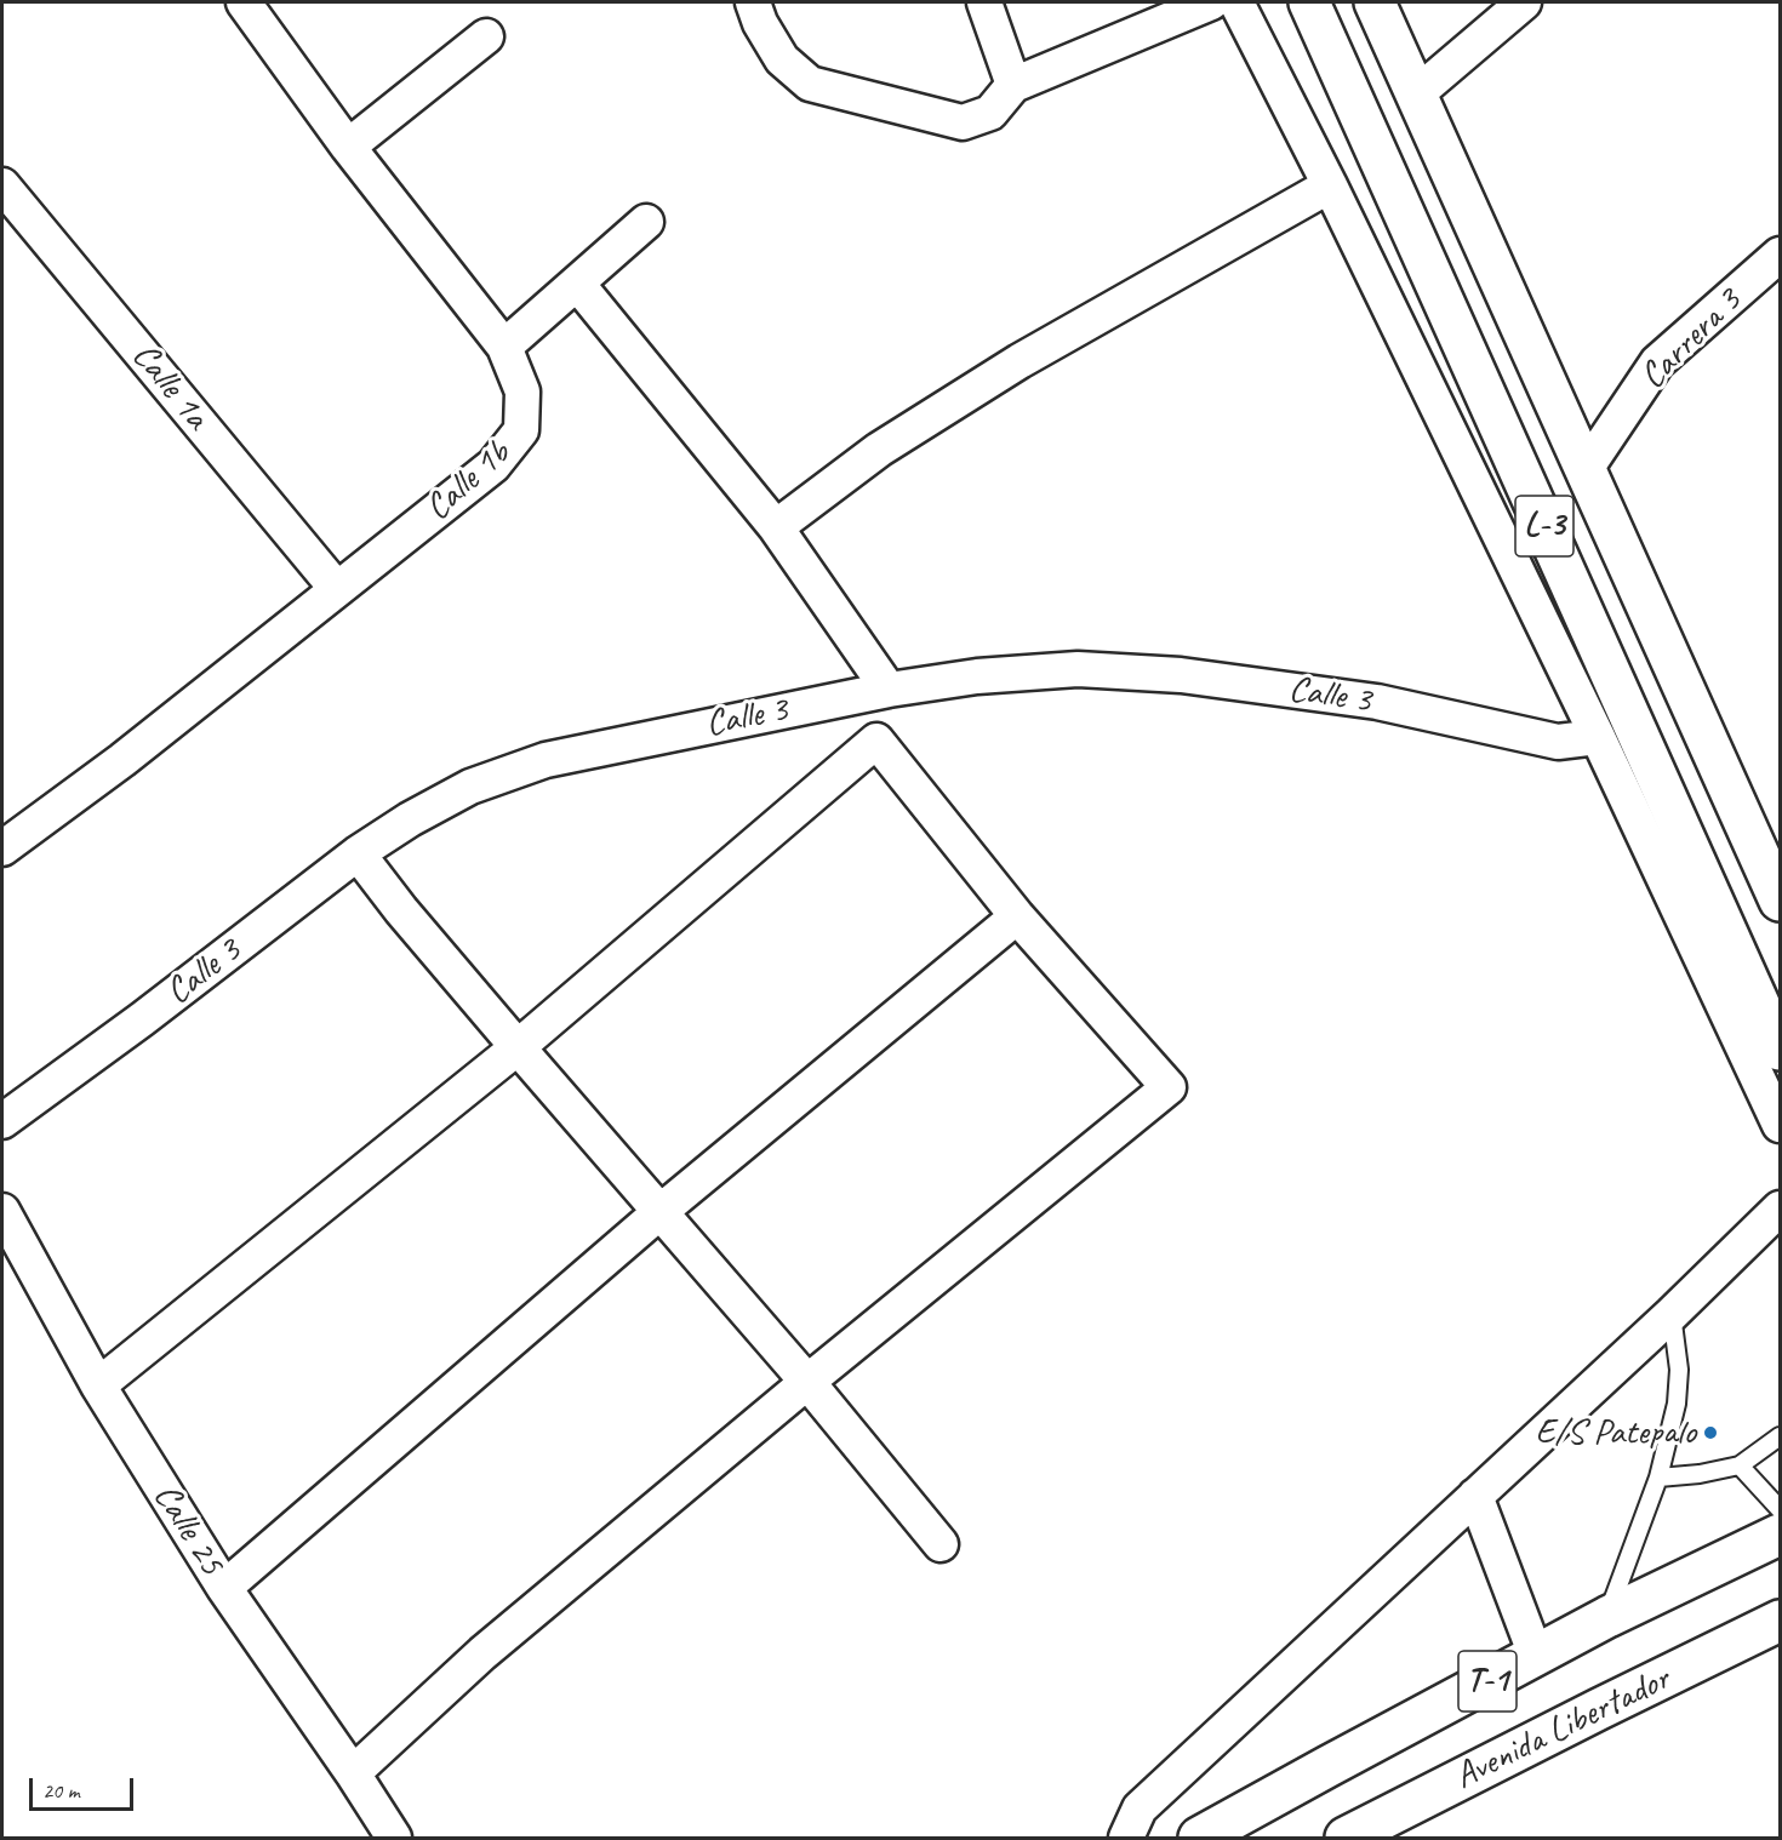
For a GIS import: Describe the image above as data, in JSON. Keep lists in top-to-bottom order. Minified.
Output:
{"streets":{"main road":["L-3","T-1","Avenida Libertador"],"street":["Carrera 3","Calle 1a","Calle 1b","Calle 3","Calle 25"]},"crossings":[["Carrera 3","L-3"],["Calle 1a","Calle 1b"]],"places":["E/S Patepalo"],"scale_bar":"20 m"}
